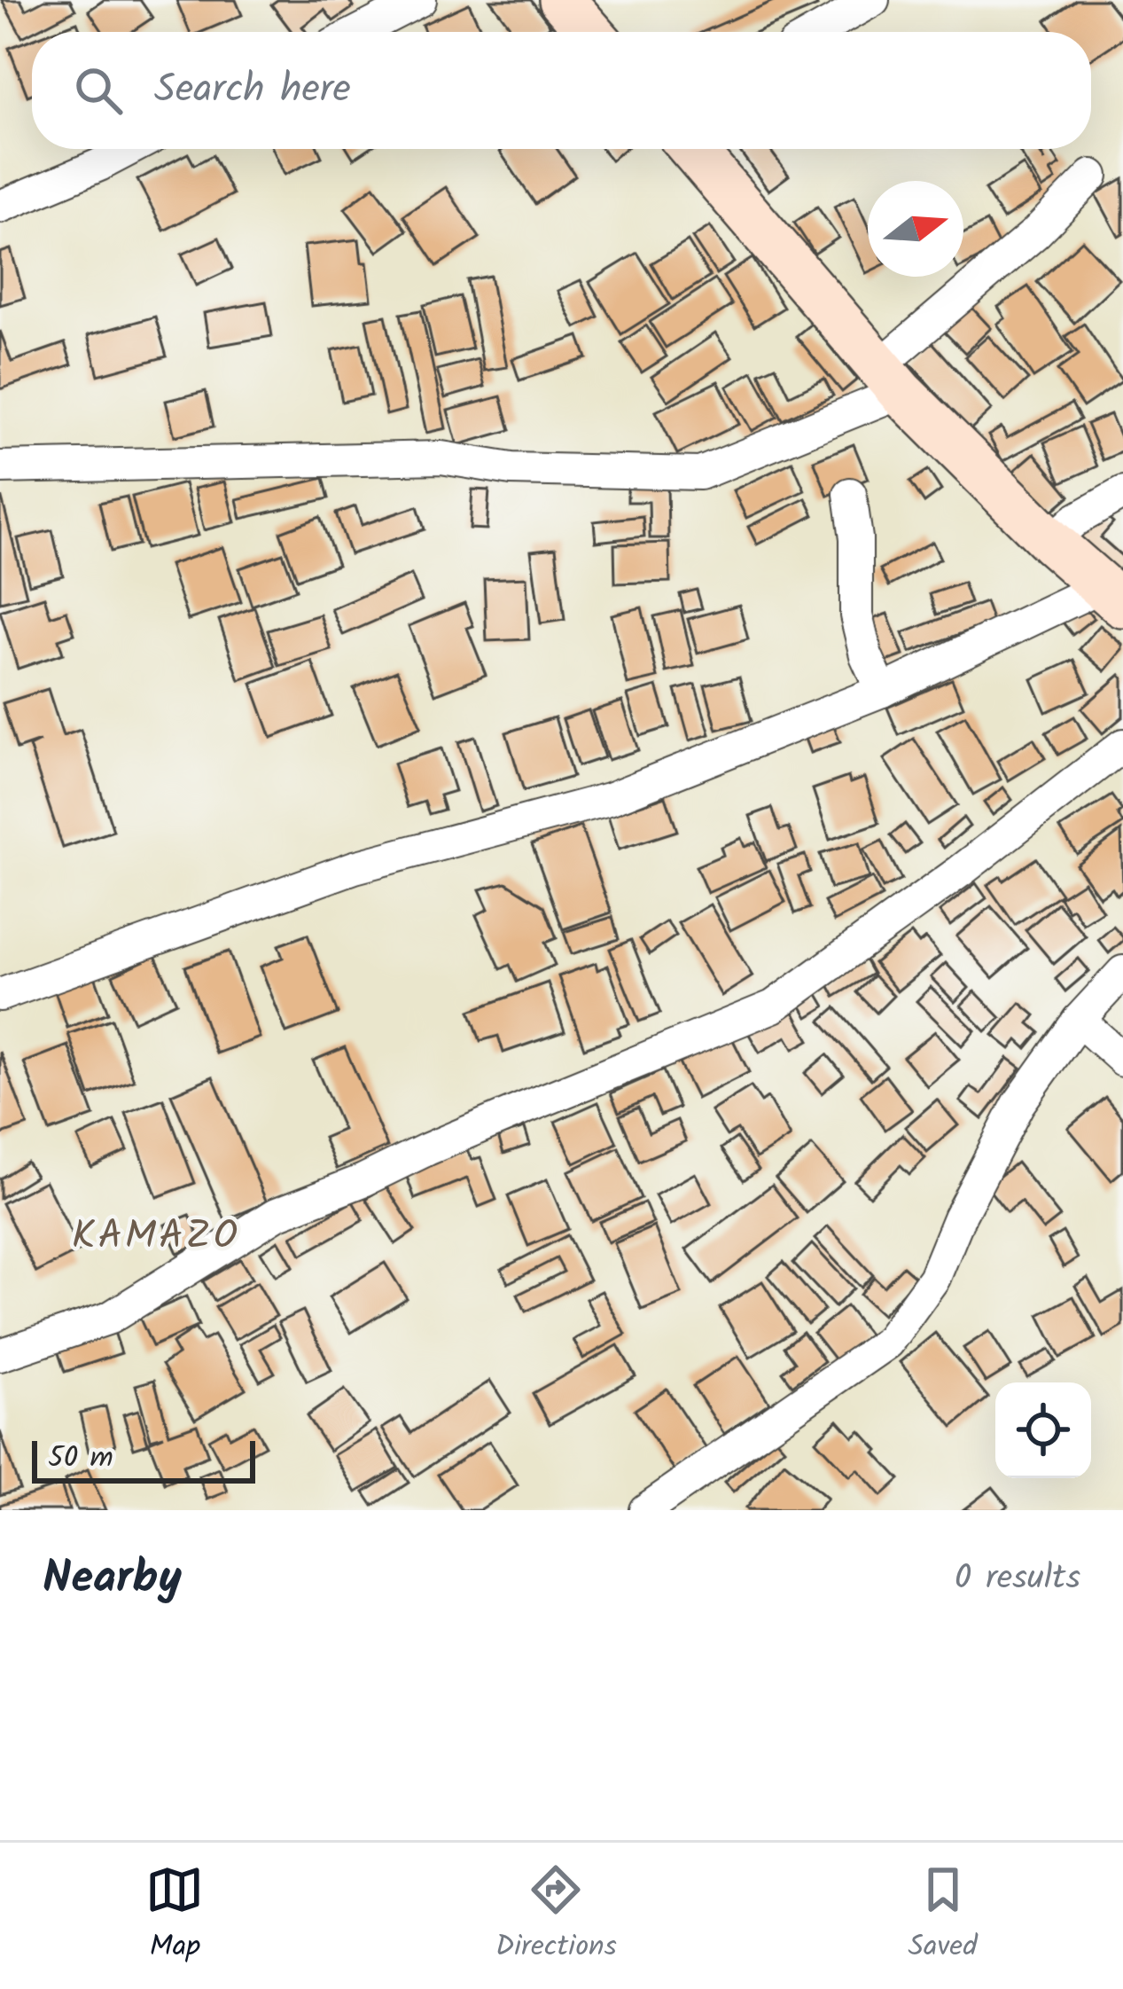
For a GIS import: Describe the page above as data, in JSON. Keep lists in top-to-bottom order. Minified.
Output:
{"districts":["KAMAZO"],"scale_bar":"50 m","north":"right","page":{"search":"Search here","scale":"50 m","heading":["Nearby","0 results"],"nav":["Map","Directions","Saved"]}}
